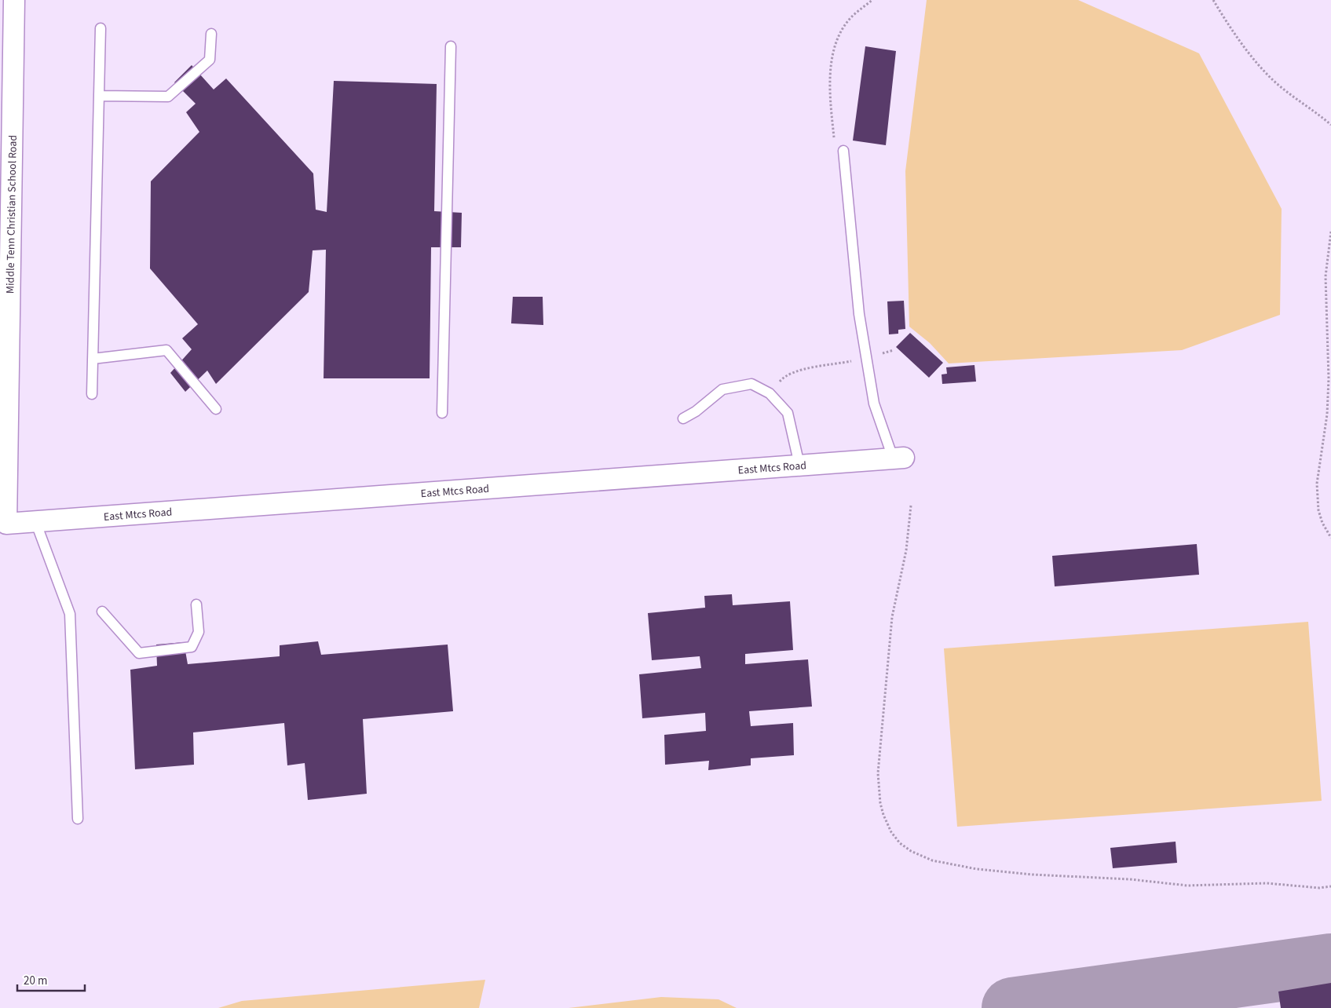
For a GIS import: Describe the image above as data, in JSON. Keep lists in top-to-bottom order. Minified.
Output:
{"streets":{"street":["Middle Tenn Christian School Road","East Mtcs Road"]},"crossings":[["Middle Tenn Christian School Road","East Mtcs Road"]],"scale_bar":"20 m"}
